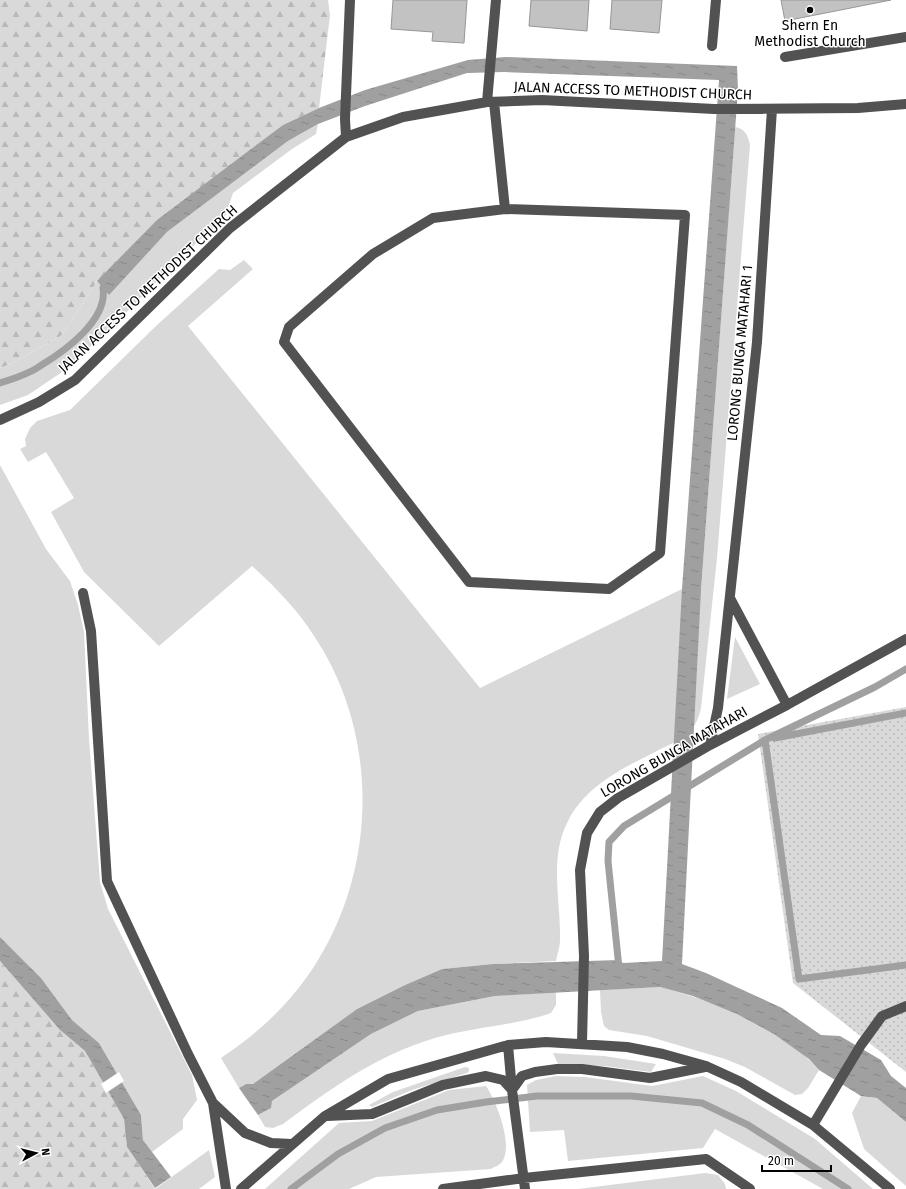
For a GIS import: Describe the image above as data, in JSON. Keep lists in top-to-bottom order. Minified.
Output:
{"streets":{"street":["JALAN ACCESS TO METHODIST CHURCH","LORONG BUNGA MATAHARI 1","LORONG BUNGA MATAHARI"]},"crossings":[["JALAN ACCESS TO METHODIST CHURCH","LORONG BUNGA MATAHARI 1"],["LORONG BUNGA MATAHARI 1","LORONG BUNGA MATAHARI"]],"places":["Shern En Methodist Church"],"scale_bar":"20 m","north":"right"}
